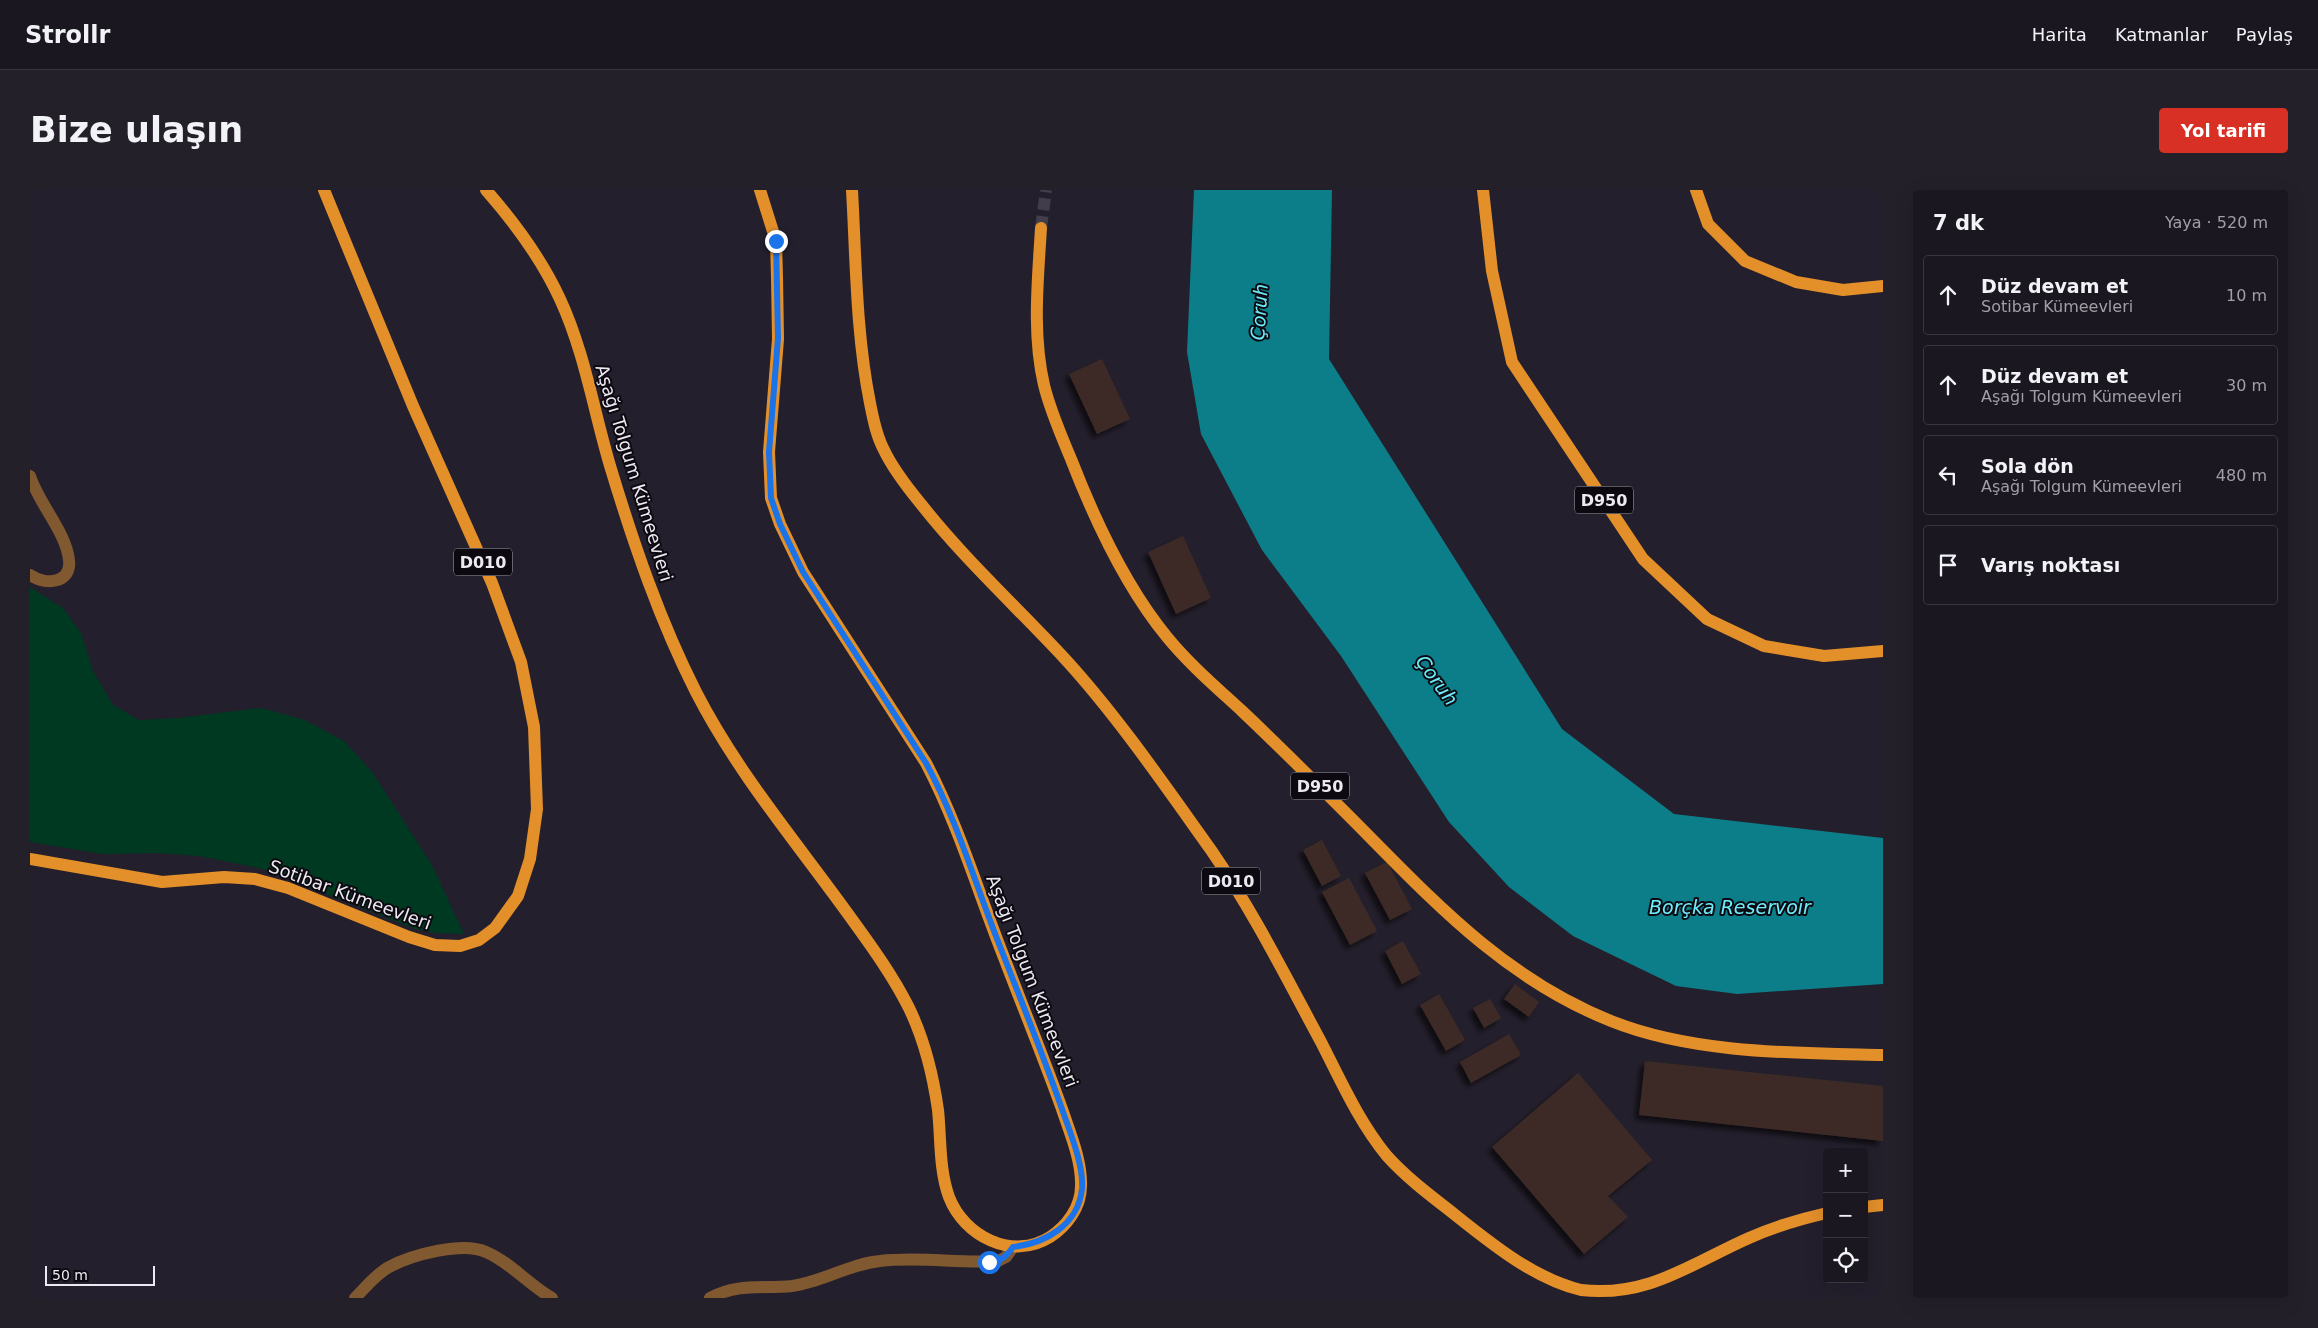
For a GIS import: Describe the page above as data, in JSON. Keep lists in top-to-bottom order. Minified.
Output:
{"streets":{"main road":["Aşağı Tolgum Kümeevleri","D950","D010","Sotibar Kümeevleri"]},"water":["Çoruh","Borçka Reservoir"],"scale_bar":"50 m","page":{"header":"Strollr","nav":["Harita","Katmanlar","Paylaş"],"buttons":"Yol tarifi","title":"Bize ulaşın","heading":["7 dk","Yaya · 520 m"],"list":[["Düz devam et","Sotibar Kümeevleri","10 m"],["Düz devam et","Aşağı Tolgum Kümeevleri","30 m"],["Sola dön","Aşağı Tolgum Kümeevleri","480 m"],"Varış noktası"],"map_buttons":["+","−"],"scale":"50 m"}}
